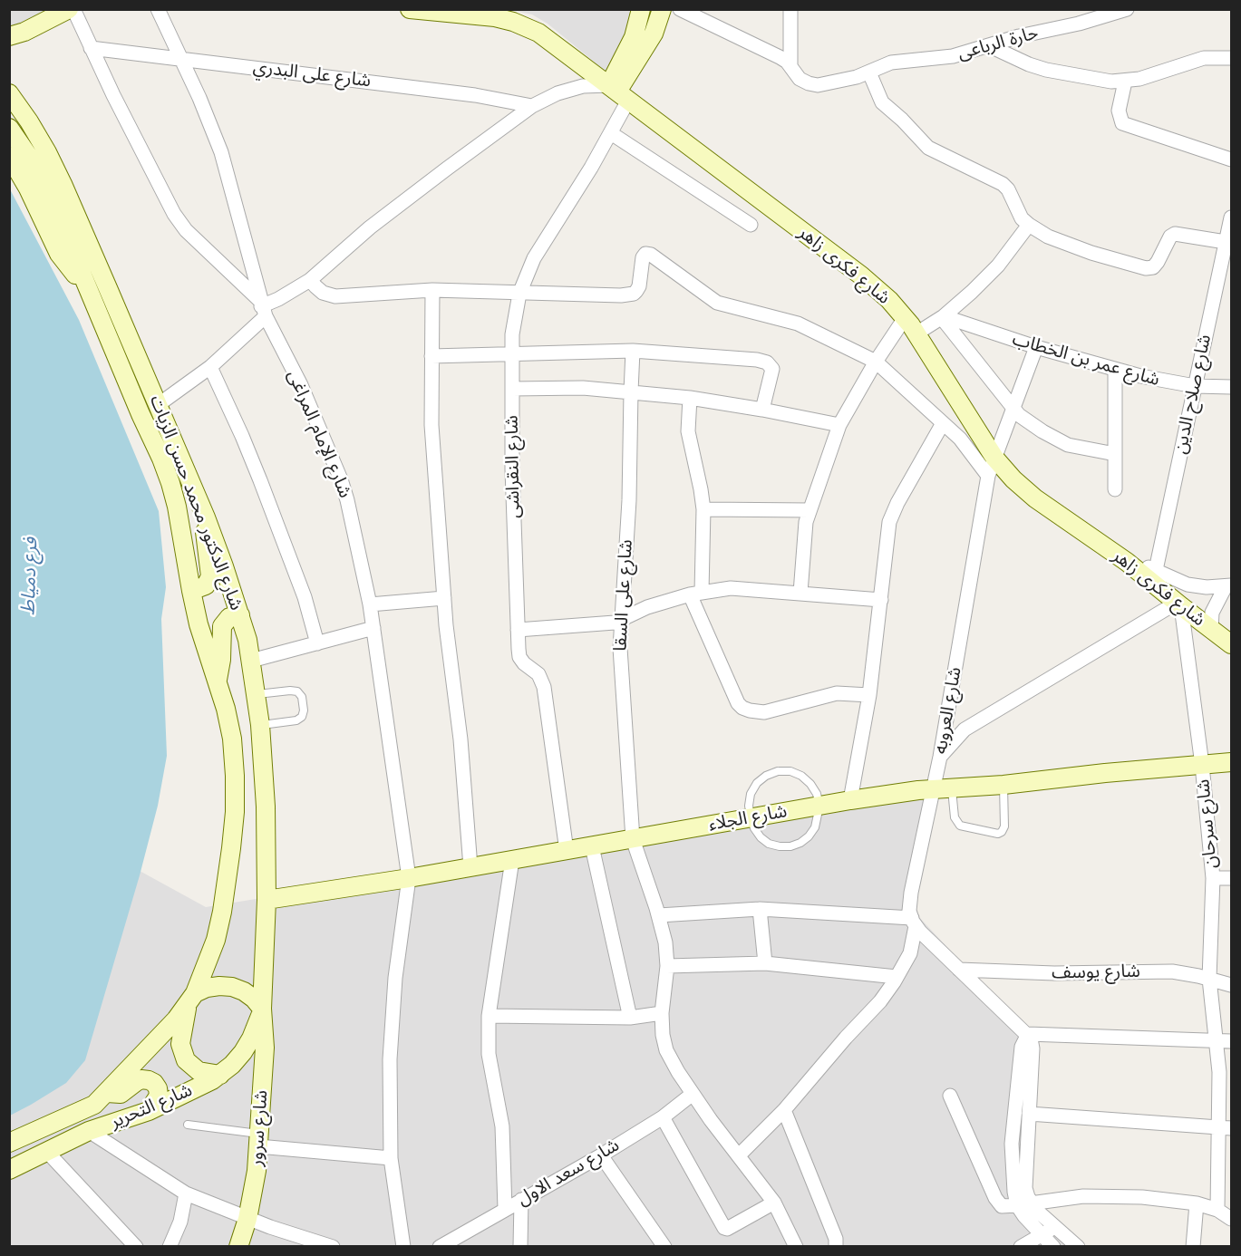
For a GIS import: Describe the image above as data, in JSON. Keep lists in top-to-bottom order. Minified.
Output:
{"streets":{"street":["حارة الرباعى","شارع على البدري","شارع فكرى زاهر","شارع عمر بن الخطاب","شارع صلاح الدين","شارع الإمام المراغى","شارع النقراشى","شارع الدكتور محمد حسن الزيات","شارع على السقا","شارع العروبه","شارع الجلاء","شارع سرحان","شارع يوسف","شارع التحرير","شارع سرور","شارع سعد الاول"]},"crossings":[["شارع على البدري","شارع الإمام المراغى"],["شارع فكرى زاهر","شارع النقراشى"],["شارع فكرى زاهر","شارع العروبه"],["شارع فكرى زاهر","شارع سرحان"],["شارع عمر بن الخطاب","شارع صلاح الدين"],["شارع عمر بن الخطاب","شارع العروبه"],["شارع الإمام المراغى","شارع الجلاء"],["شارع النقراشى","شارع الجلاء"],["شارع الدكتور محمد حسن الزيات","شارع الجلاء"],["شارع الدكتور محمد حسن الزيات","شارع التحرير"],["شارع الدكتور محمد حسن الزيات","شارع سرور"],["شارع على السقا","شارع العروبه"],["شارع على السقا","شارع الجلاء"],["شارع على السقا","شارع سعد الاول"],["شارع العروبه","شارع الجلاء"],["شارع الجلاء","شارع سرحان"],["شارع سرحان","شارع يوسف"],["شارع التحرير","شارع سرور"]],"water":["فرع دمياط"]}
